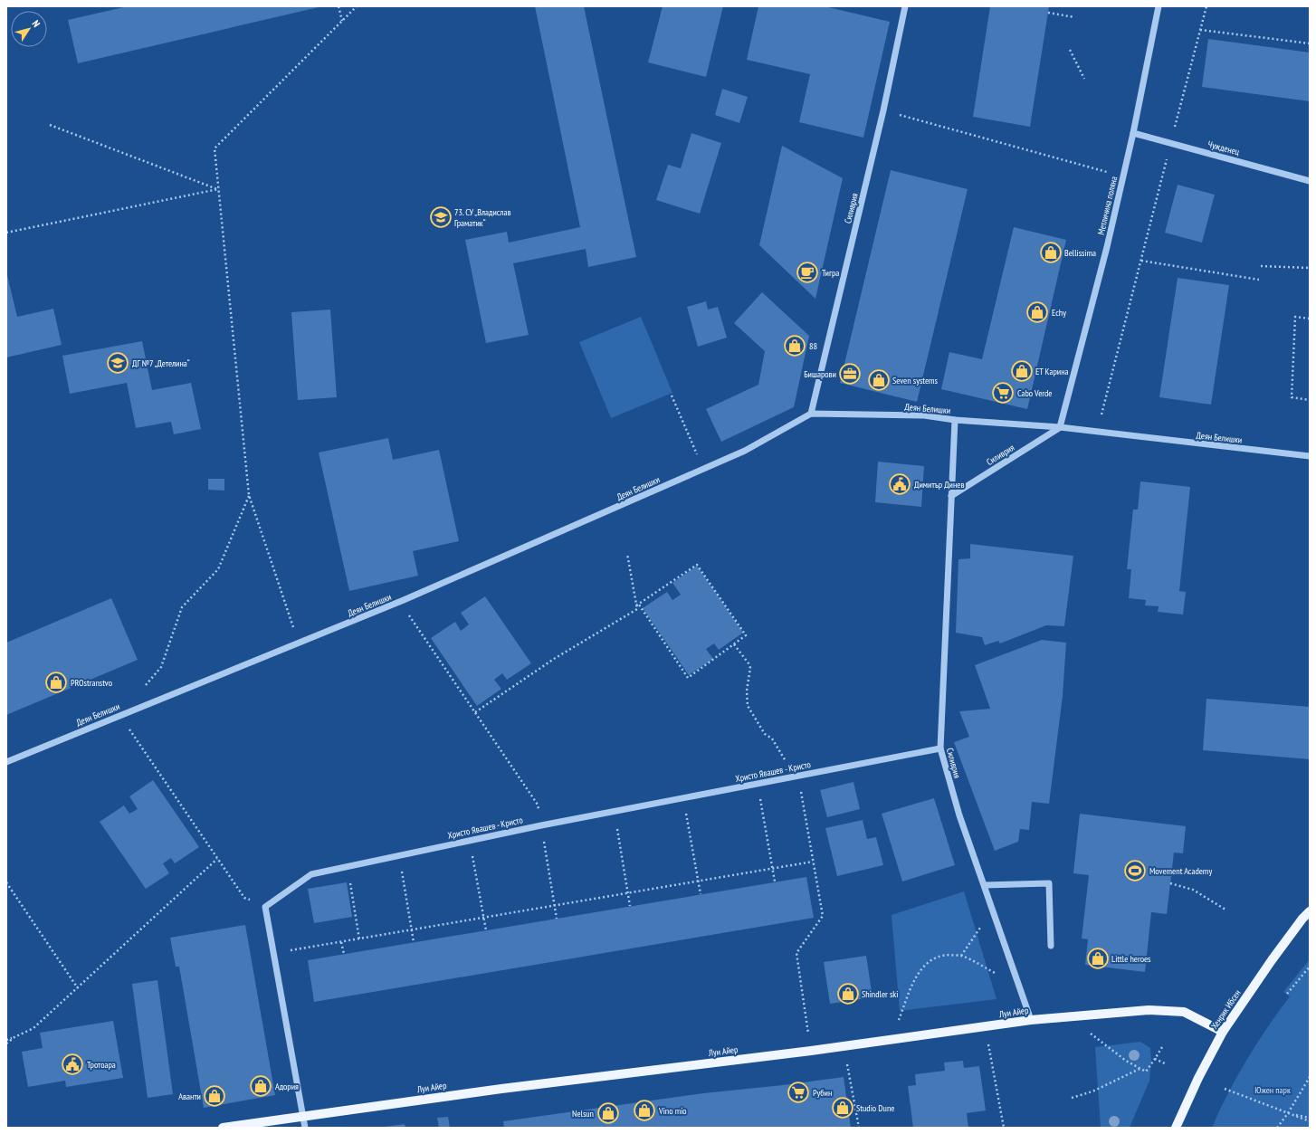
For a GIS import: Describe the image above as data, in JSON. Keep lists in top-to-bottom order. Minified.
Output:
{"streets":{"main road":["Хенрик Ибсен","Луи Айер"],"street":["Чужденец","Метличина поляна","Силиврия","Деян Белишки","Христо Явашев - Кристо"]},"crossings":[["Чужденец","Метличина поляна"],["Метличина поляна","Силиврия"],["Метличина поляна","Деян Белишки"],["Силиврия","Деян Белишки"],["Силиврия","Христо Явашев - Кристо"],["Силиврия","Луи Айер"],["Хенрик Ибсен","Луи Айер"]],"parks":["Южен парк"],"places":{"school or university":["73. СУ „Владислав Граматик“","ДГ №7 „Детелина“"],"shop":["Bellissima","Echy","88","ЕТ Карина","Seven systems","PROstranstvo","Little heroes","Shindler ski","Адория","Аванти","Studio Dune","Vino mio","Nelsun"],"cafe":["Тигра"],"office":["Бишарови"],"supermarket":["Cabo Verde","Рубин"],"public building":["Димитър Динев","Тротоара"],"sports":["Movement Academy"]},"north":"top right"}
